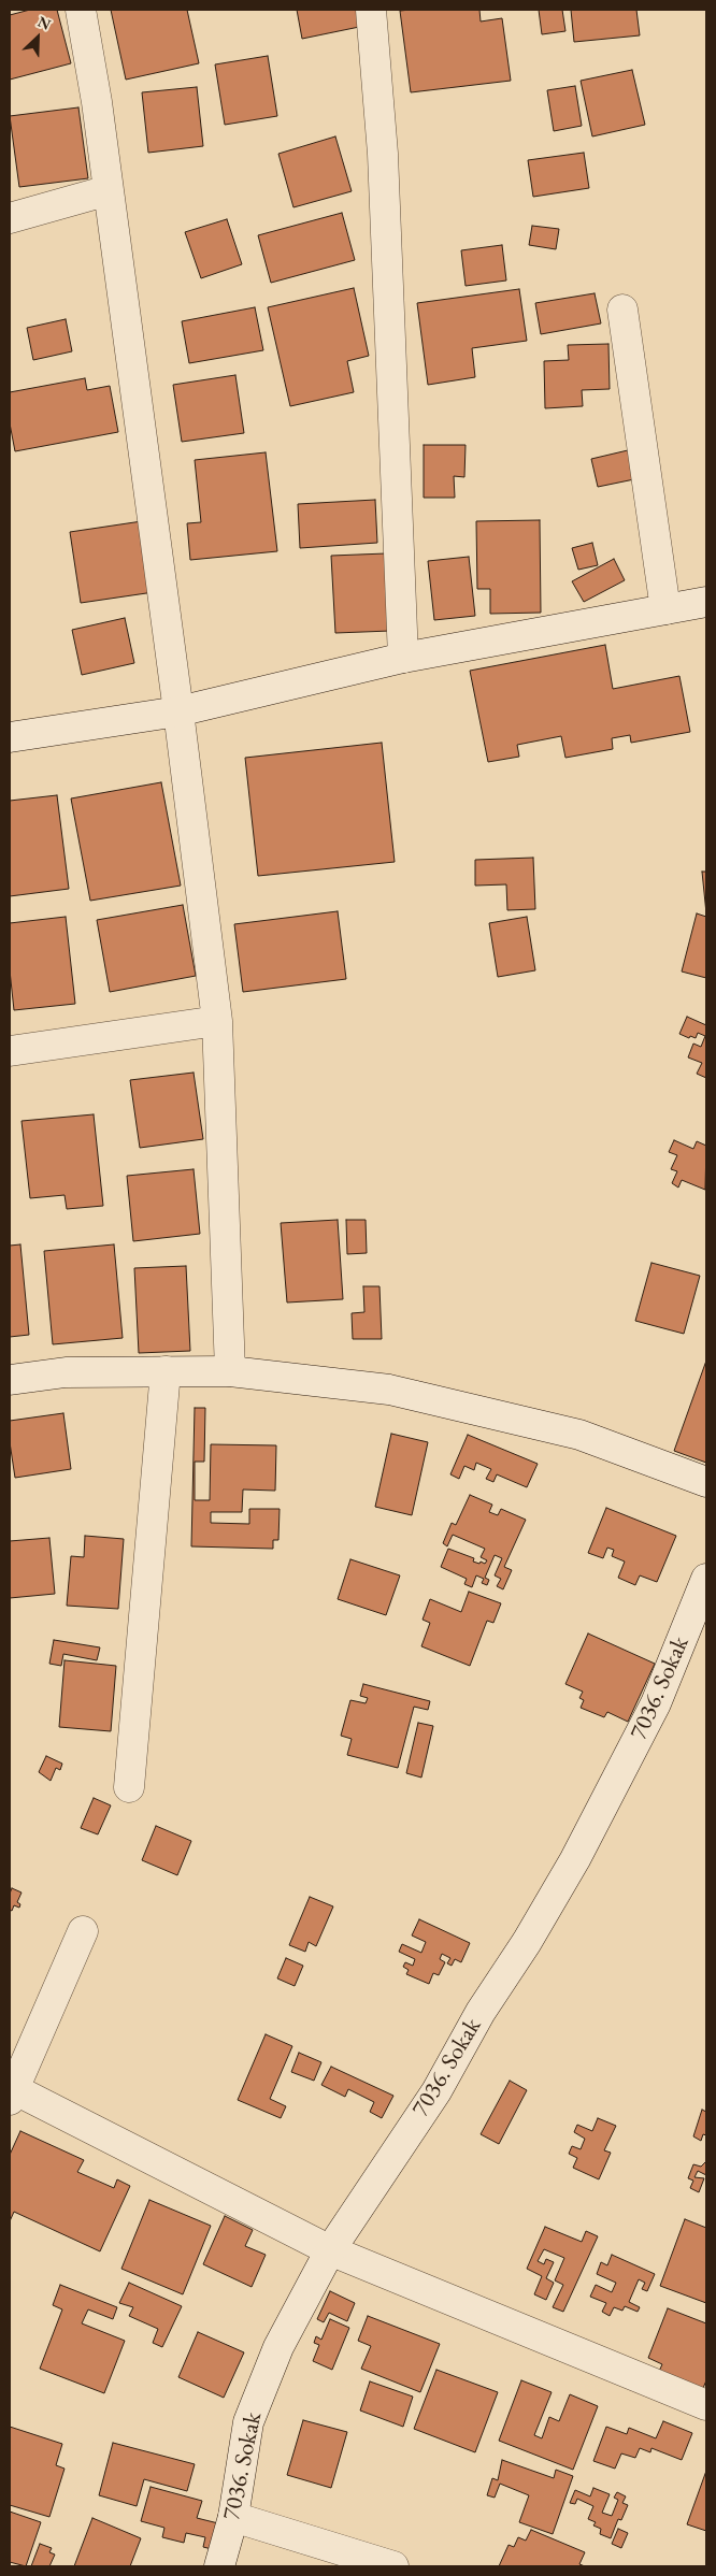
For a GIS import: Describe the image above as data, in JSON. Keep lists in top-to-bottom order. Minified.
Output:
{"streets":{"street":["7036. Sokak"]},"north":"top right"}
